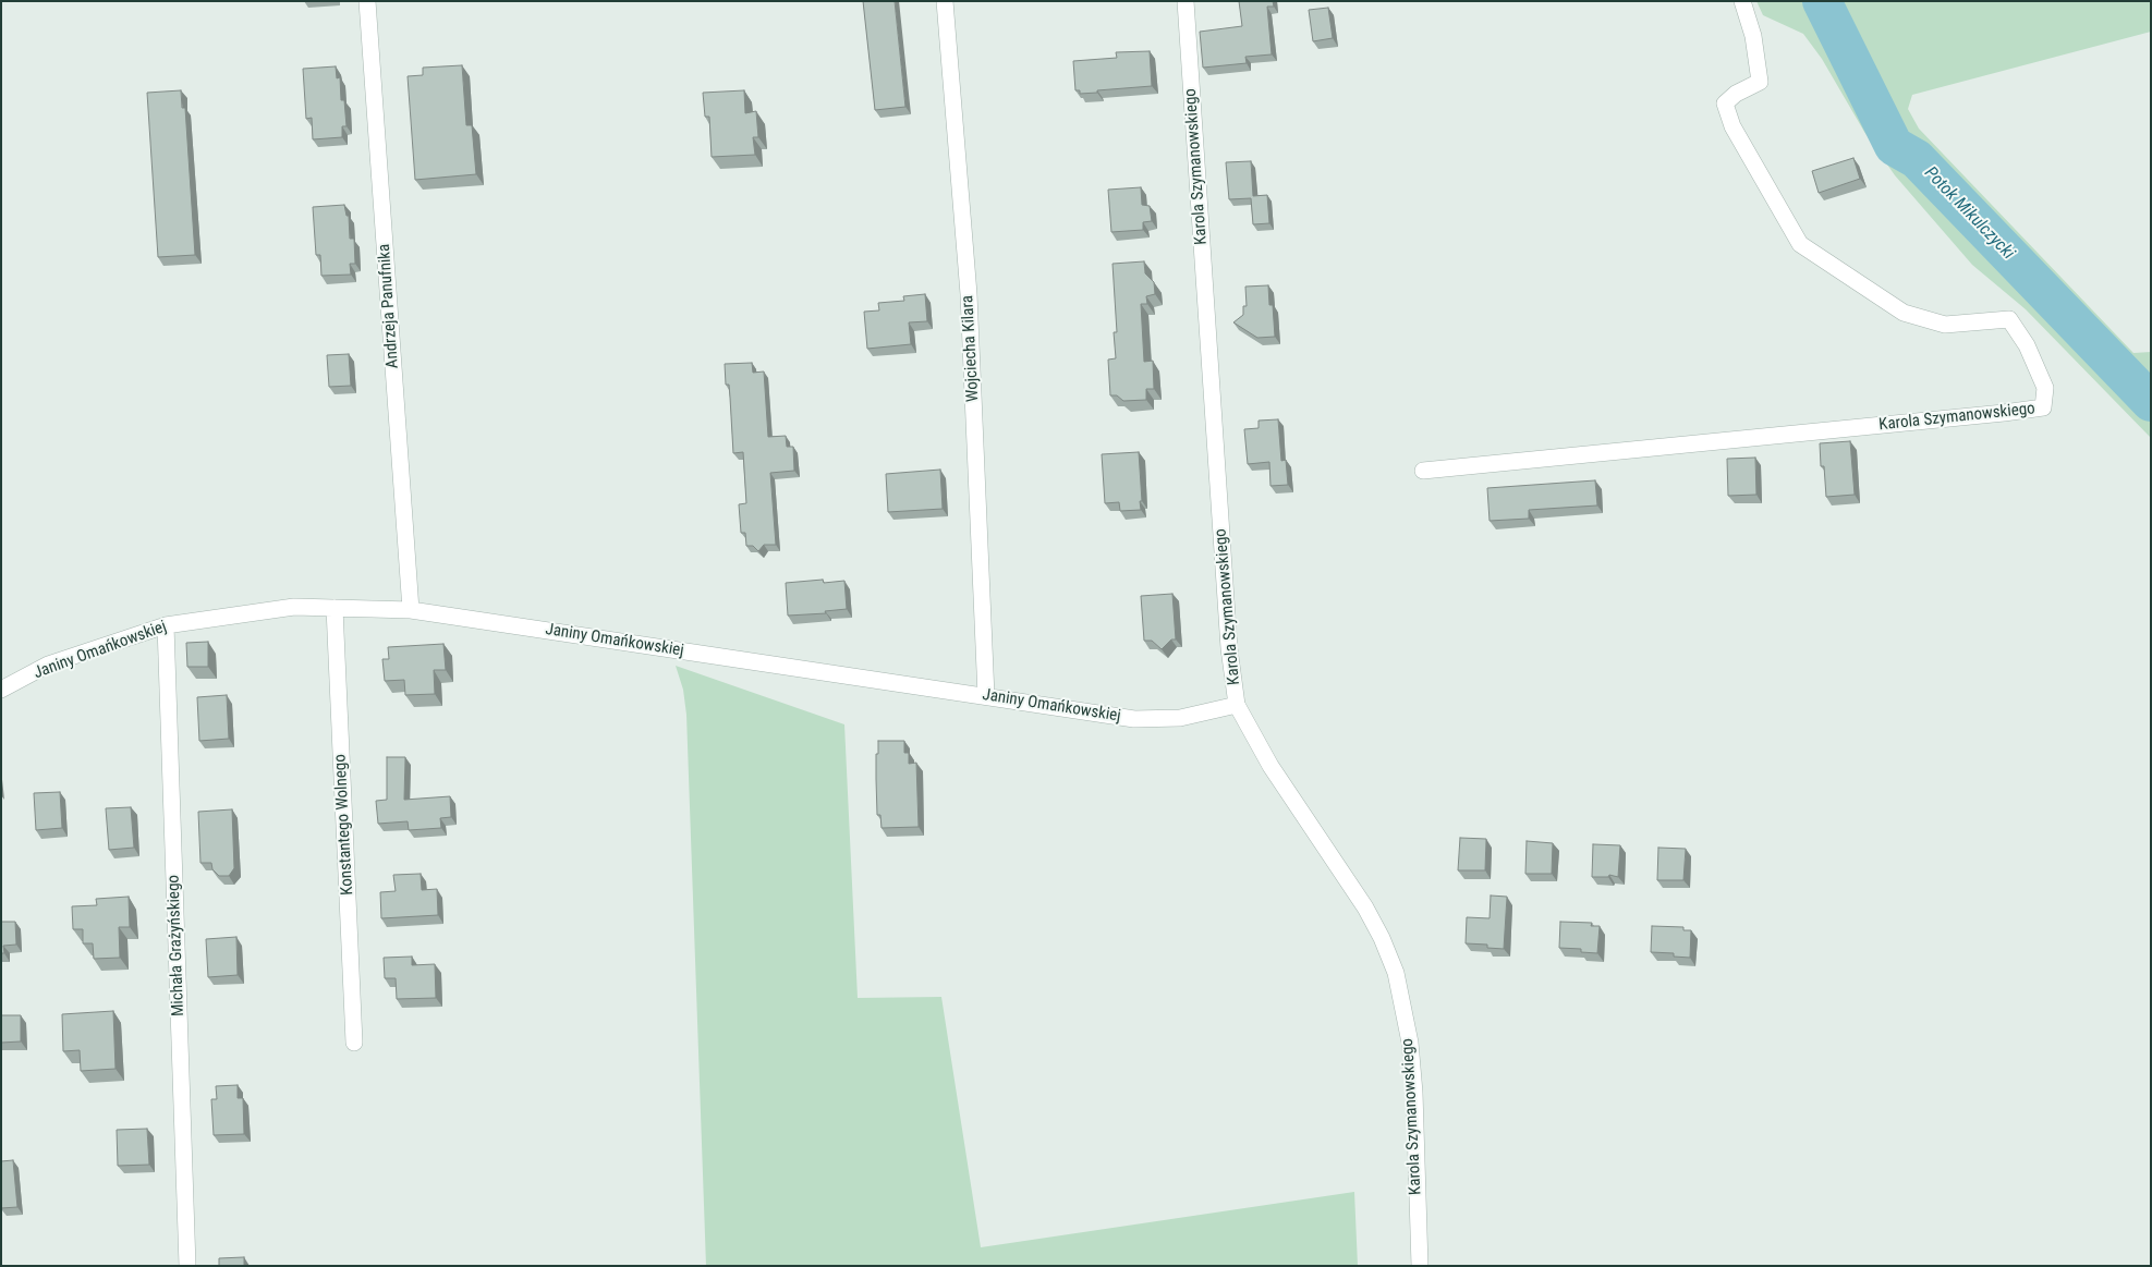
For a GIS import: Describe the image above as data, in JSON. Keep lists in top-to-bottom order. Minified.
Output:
{"streets":{"street":["Karola Szymanowskiego","Andrzeja Panufnika","Wojciecha Kilara","Janiny Omańkowskiej","Konstantego Wolnego","Michała Grażyńskiego"]},"crossings":[["Karola Szymanowskiego","Janiny Omańkowskiej"],["Andrzeja Panufnika","Janiny Omańkowskiej"],["Wojciecha Kilara","Janiny Omańkowskiej"],["Janiny Omańkowskiej","Konstantego Wolnego"],["Janiny Omańkowskiej","Michała Grażyńskiego"]],"water":["Potok Mikulczycki"]}
